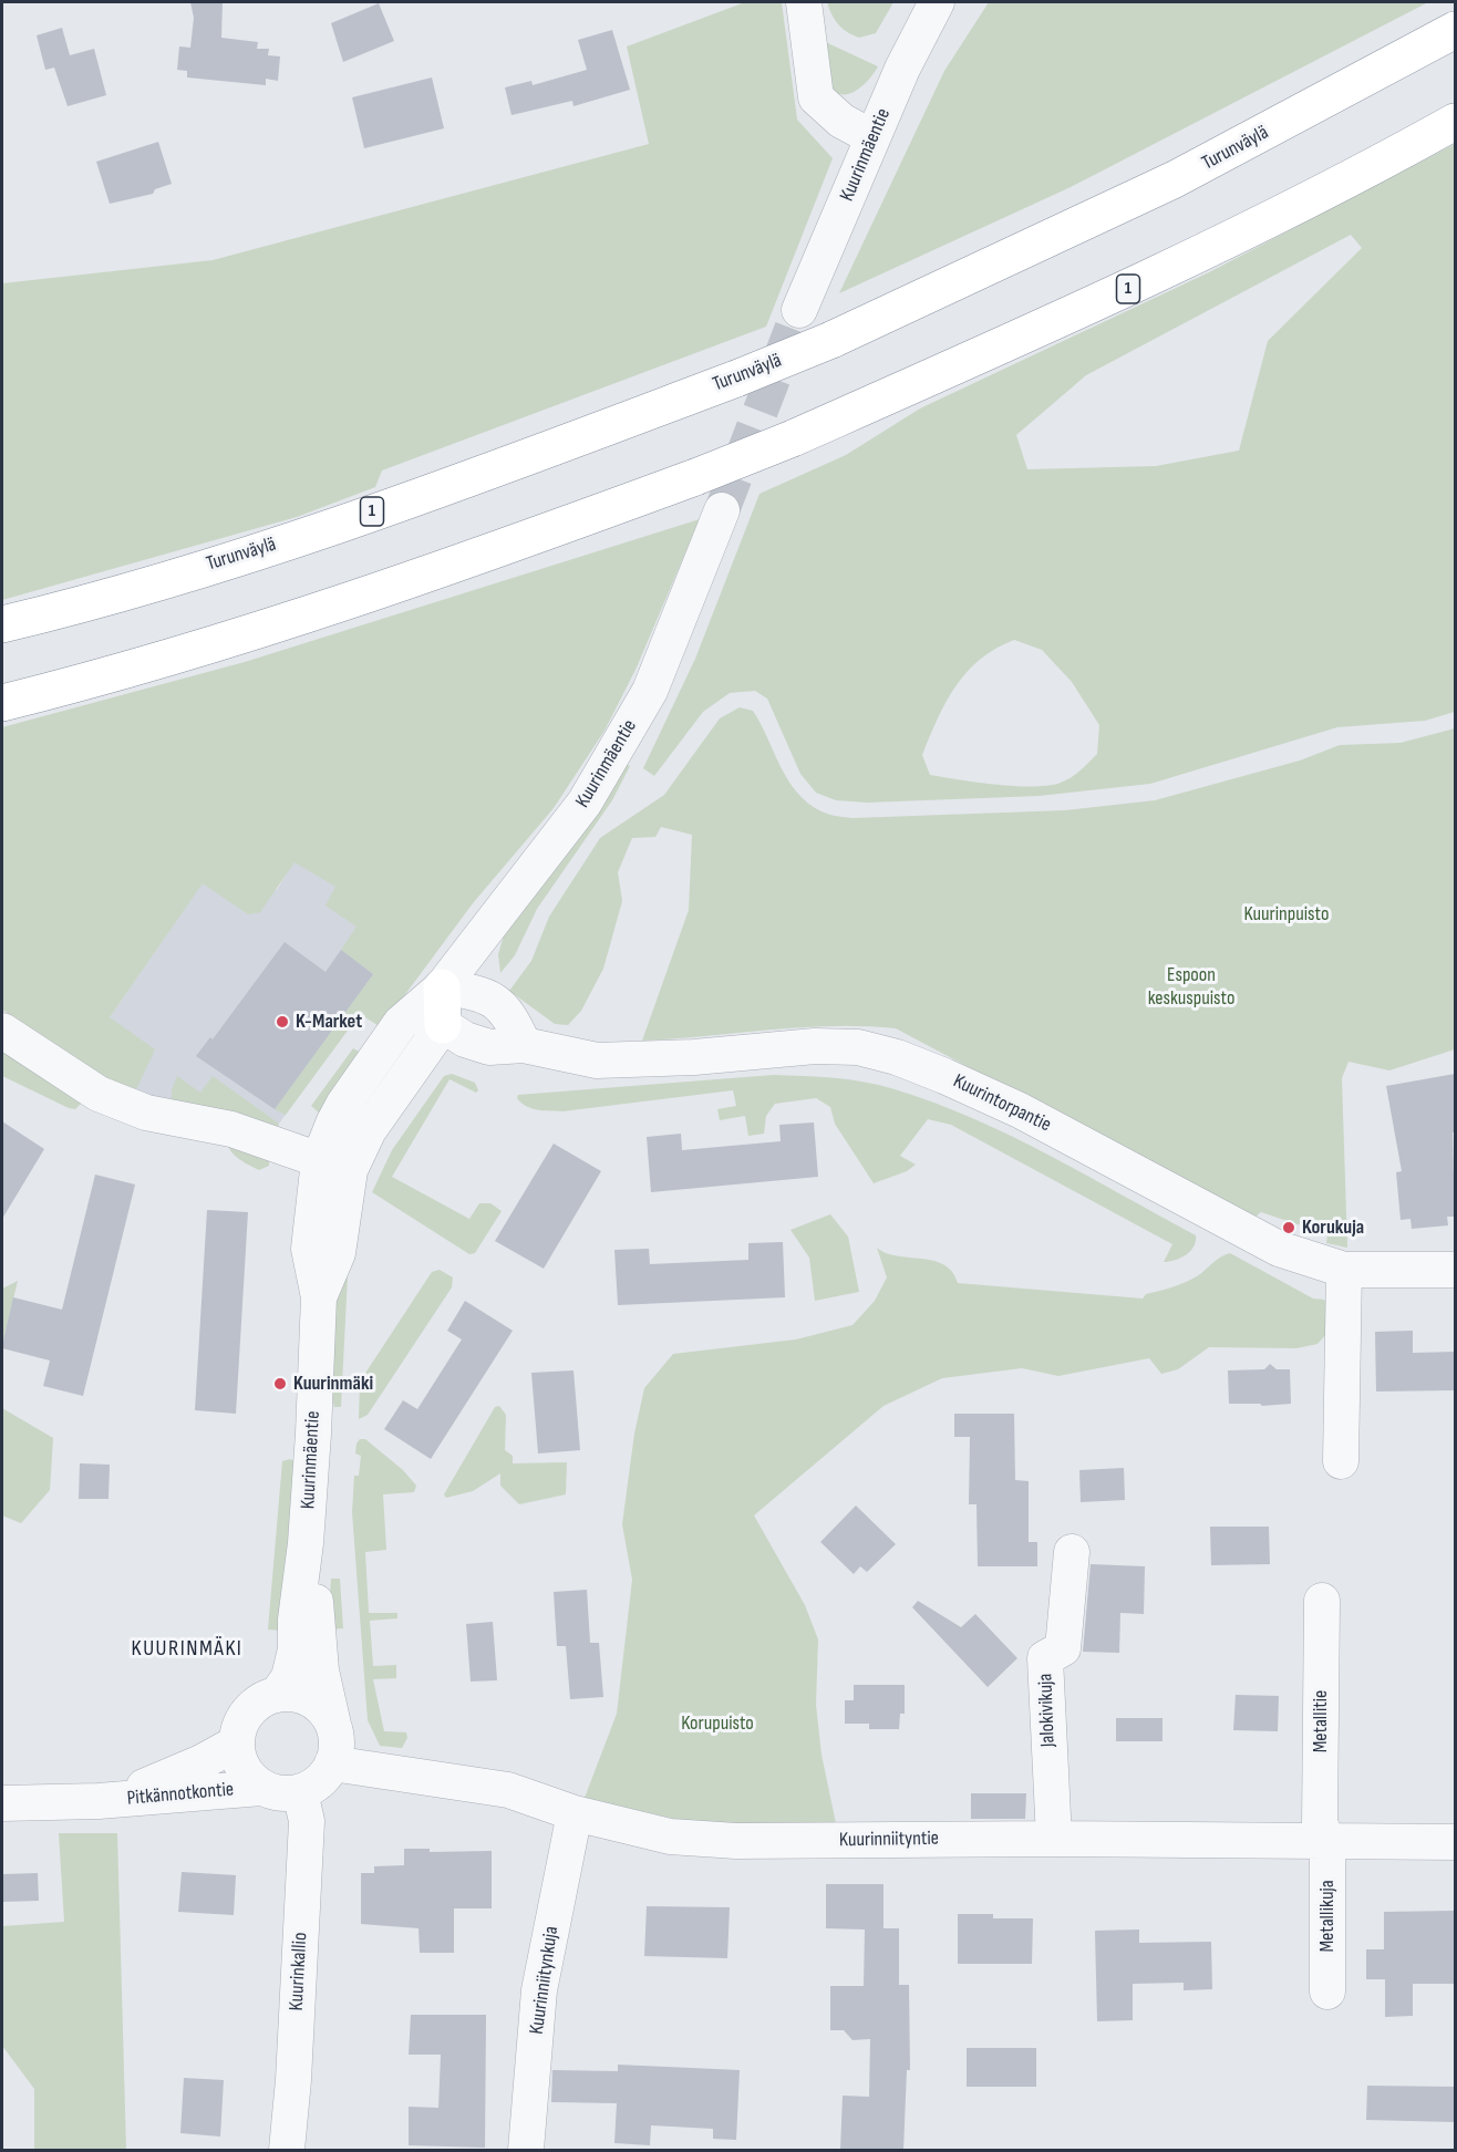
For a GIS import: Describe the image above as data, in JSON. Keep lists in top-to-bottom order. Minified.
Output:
{"streets":{"main road":["Turunväylä","1"],"street":["Kuurinmäentie","Kuurintorpantie","Jalokivikuja","Metallitie","Pitkännotkontie","Kuurinniityntie","Metallikuja","Kuurinkallio","Kuurinniitynkuja"]},"crossings":[["Kuurinmäentie","Kuurintorpantie"],["Kuurinmäentie","Pitkännotkontie"],["Kuurinmäentie","Kuurinniityntie"],["Kuurinmäentie","Kuurinkallio"],["Jalokivikuja","Kuurinniityntie"],["Metallitie","Kuurinniityntie"],["Metallitie","Metallikuja"],["Pitkännotkontie","Kuurinniityntie"],["Pitkännotkontie","Kuurinkallio"],["Kuurinniityntie","Metallikuja"],["Kuurinniityntie","Kuurinkallio"],["Kuurinniityntie","Kuurinniitynkuja"]],"districts":["KUURINMÄKI"],"parks":["Kuurinpuisto","Espoon keskuspuisto","Korupuisto"],"places":["K-Market","Korukuja","Kuurinmäki"]}
